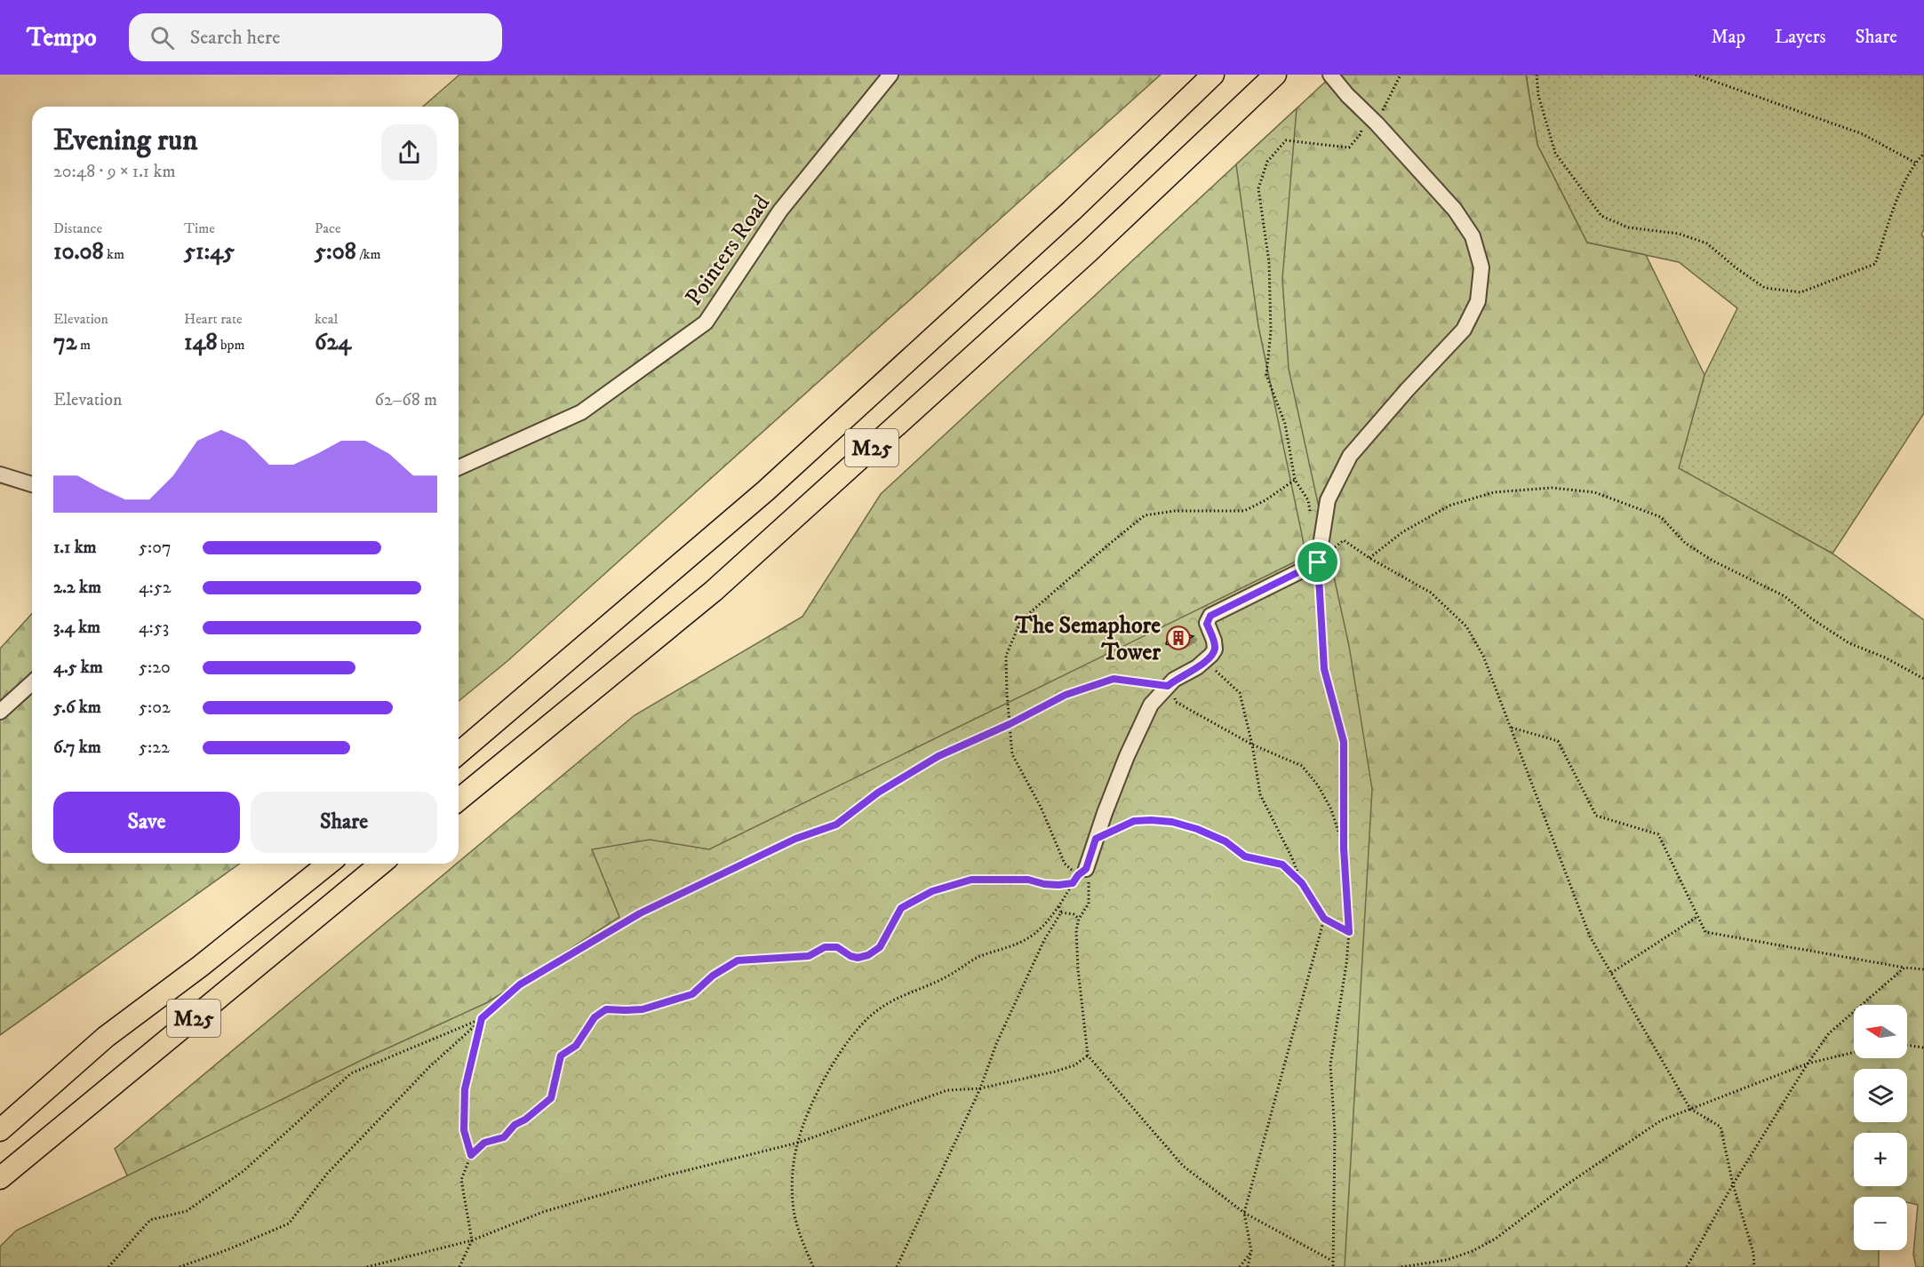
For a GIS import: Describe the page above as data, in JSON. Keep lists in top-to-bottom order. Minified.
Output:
{"streets":{"highway":["M25"],"street":["Pointers Road"]},"places":{"building":["The Semaphore Tower"]},"north":"left","page":{"header":"Tempo","search":"Search here","nav":["Map","Layers","Share"],"heading":["Evening run","20:48 · 9 × 1.1 km"],"stats":[["Distance","10.08 km"],["Time","51:45"],["Pace","5:08 /km"],["Elevation","72 m"],["Heart rate","148 bpm"],["kcal","624"]],"chart":["Elevation","62–68 m"],"list":[{"name":"1.1 km","note":"5:07"},{"name":"2.2 km","note":"4:52"},{"name":"3.4 km","note":"4:53"},{"name":"4.5 km","note":"5:20"},{"name":"5.6 km","note":"5:02"},{"name":"6.7 km","note":"5:22"}],"buttons":["Save","Share"],"map_buttons":["+","−"]}}
